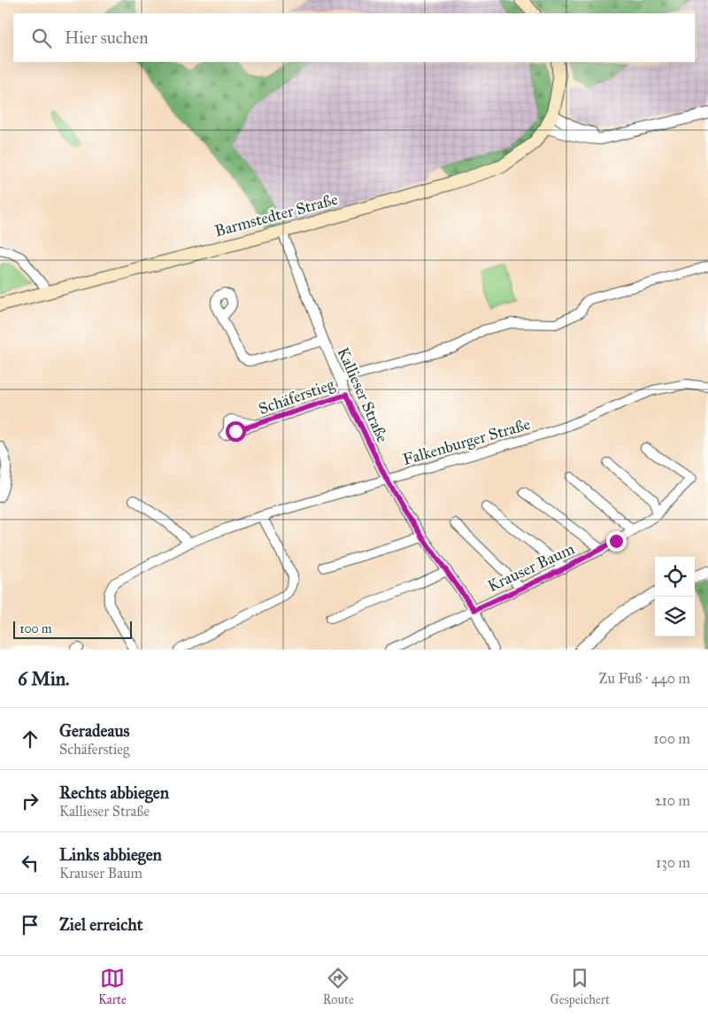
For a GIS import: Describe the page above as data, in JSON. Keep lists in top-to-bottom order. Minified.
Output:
{"streets":{"main road":["Barmstedter Straße"],"street":["Kallieser Straße","Schäferstieg","Falkenburger Straße","Krauser Baum"]},"crossings":[["Barmstedter Straße","Kallieser Straße"],["Kallieser Straße","Schäferstieg"],["Kallieser Straße","Falkenburger Straße"],["Kallieser Straße","Krauser Baum"]],"scale_bar":"100 m","page":{"search":"Hier suchen","scale":"100 m","heading":["6 Min.","Zu Fuß · 440 m"],"list":[["Geradeaus","Schäferstieg","100 m"],["Rechts abbiegen","Kallieser Straße","210 m"],["Links abbiegen","Krauser Baum","130 m"],"Ziel erreicht"],"nav":["Karte","Route","Gespeichert"]}}
